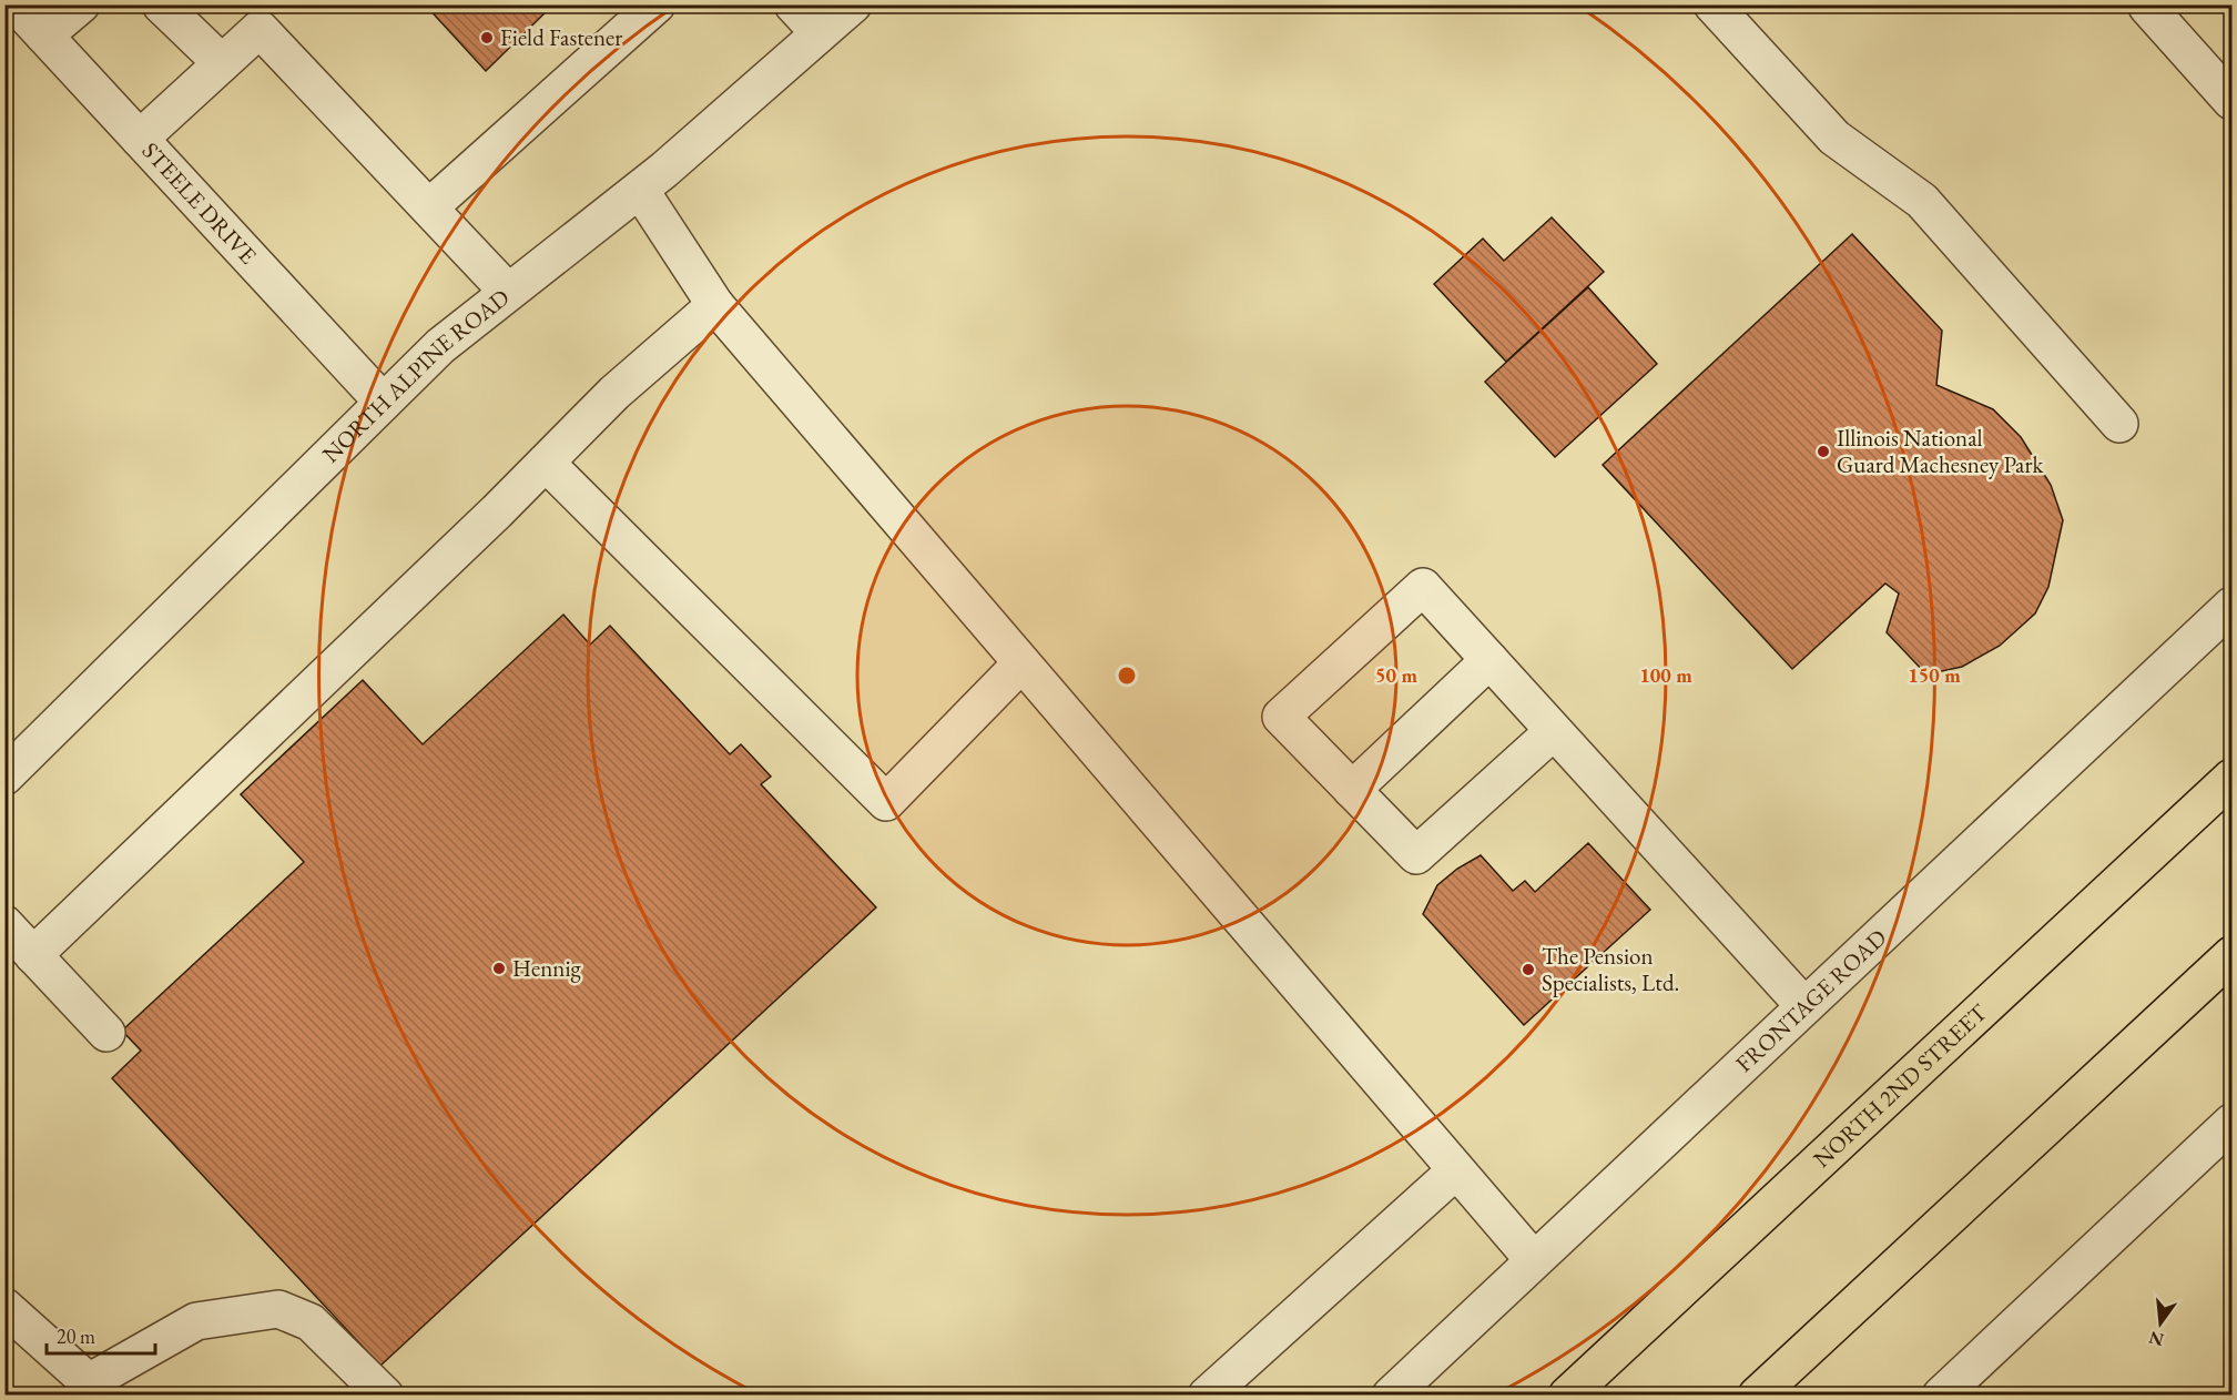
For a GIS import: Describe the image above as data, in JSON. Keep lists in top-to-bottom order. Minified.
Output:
{"streets":{"main road":["NORTH 2ND STREET"],"street":["STEELE DRIVE","NORTH ALPINE ROAD","FRONTAGE ROAD"]},"crossings":[["STEELE DRIVE","NORTH ALPINE ROAD"]],"places":["Field Fastener","Illinois National Guard Machesney Park","Hennig","The Pension Specialists, Ltd."],"scale_bar":"20 m","north":"bottom","rings":["50 m","100 m","150 m"]}
